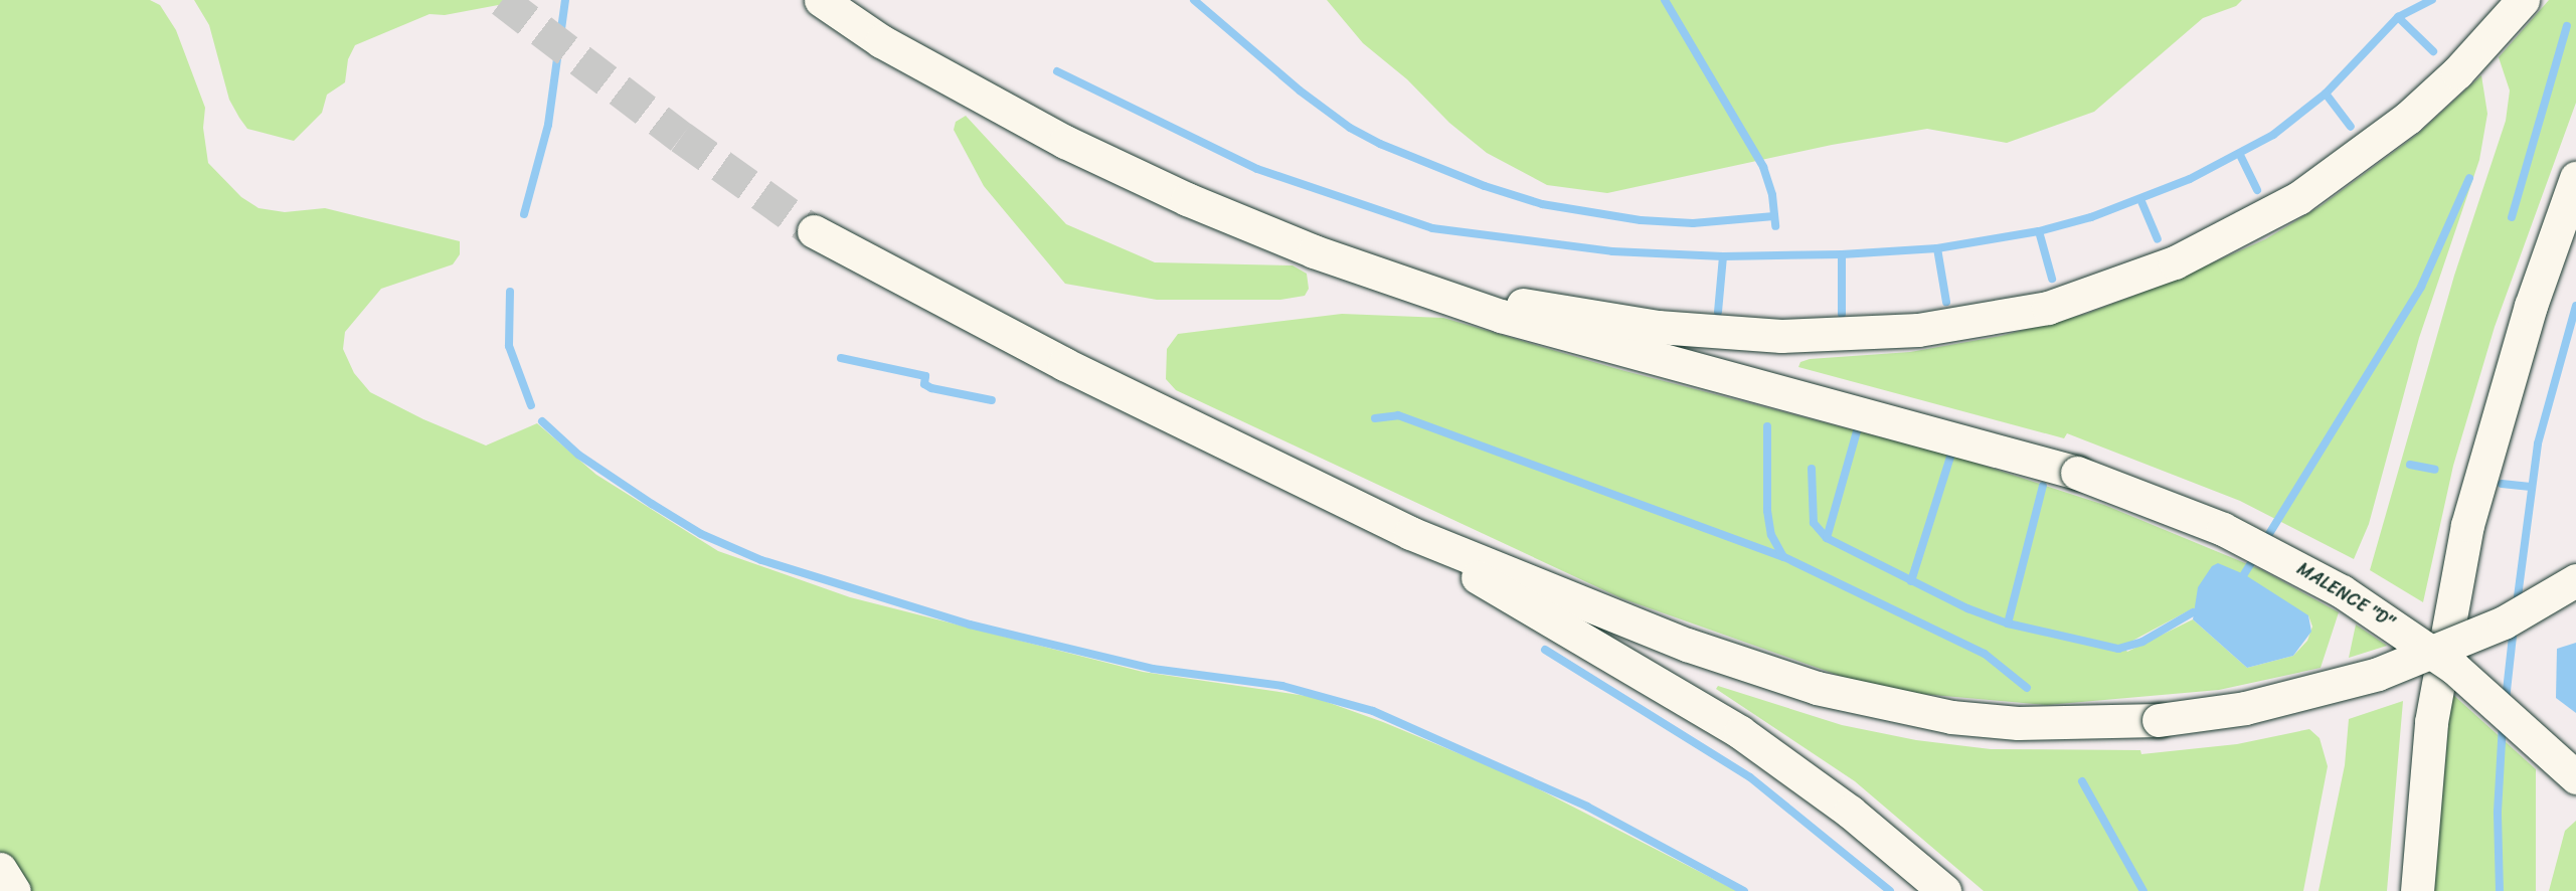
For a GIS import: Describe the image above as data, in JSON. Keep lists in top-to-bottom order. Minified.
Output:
{"streets":{"main road":["MALENCE \"D\""]}}
